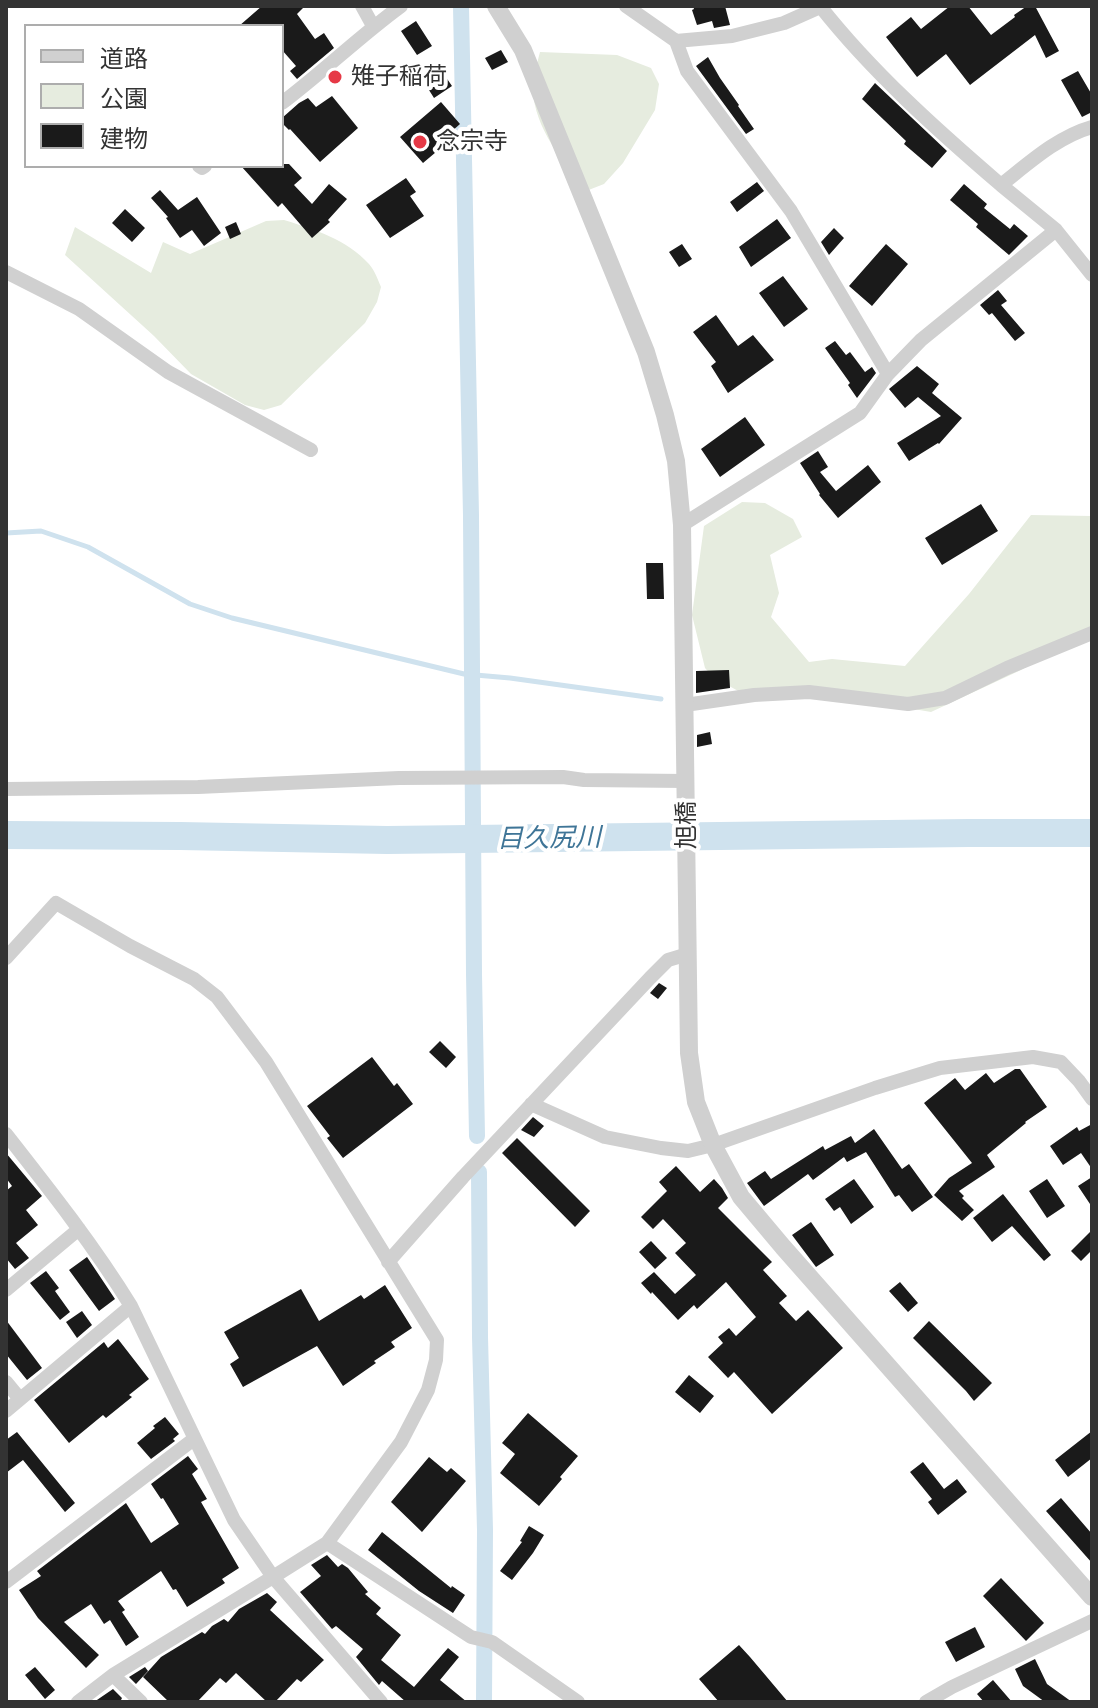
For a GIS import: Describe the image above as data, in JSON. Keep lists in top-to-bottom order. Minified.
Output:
{"streets":{"street":["旭橋"]},"water":["目久尻川"],"places":["雉子稲荷","念宗寺"],"legend":["道路","公園","建物"]}
